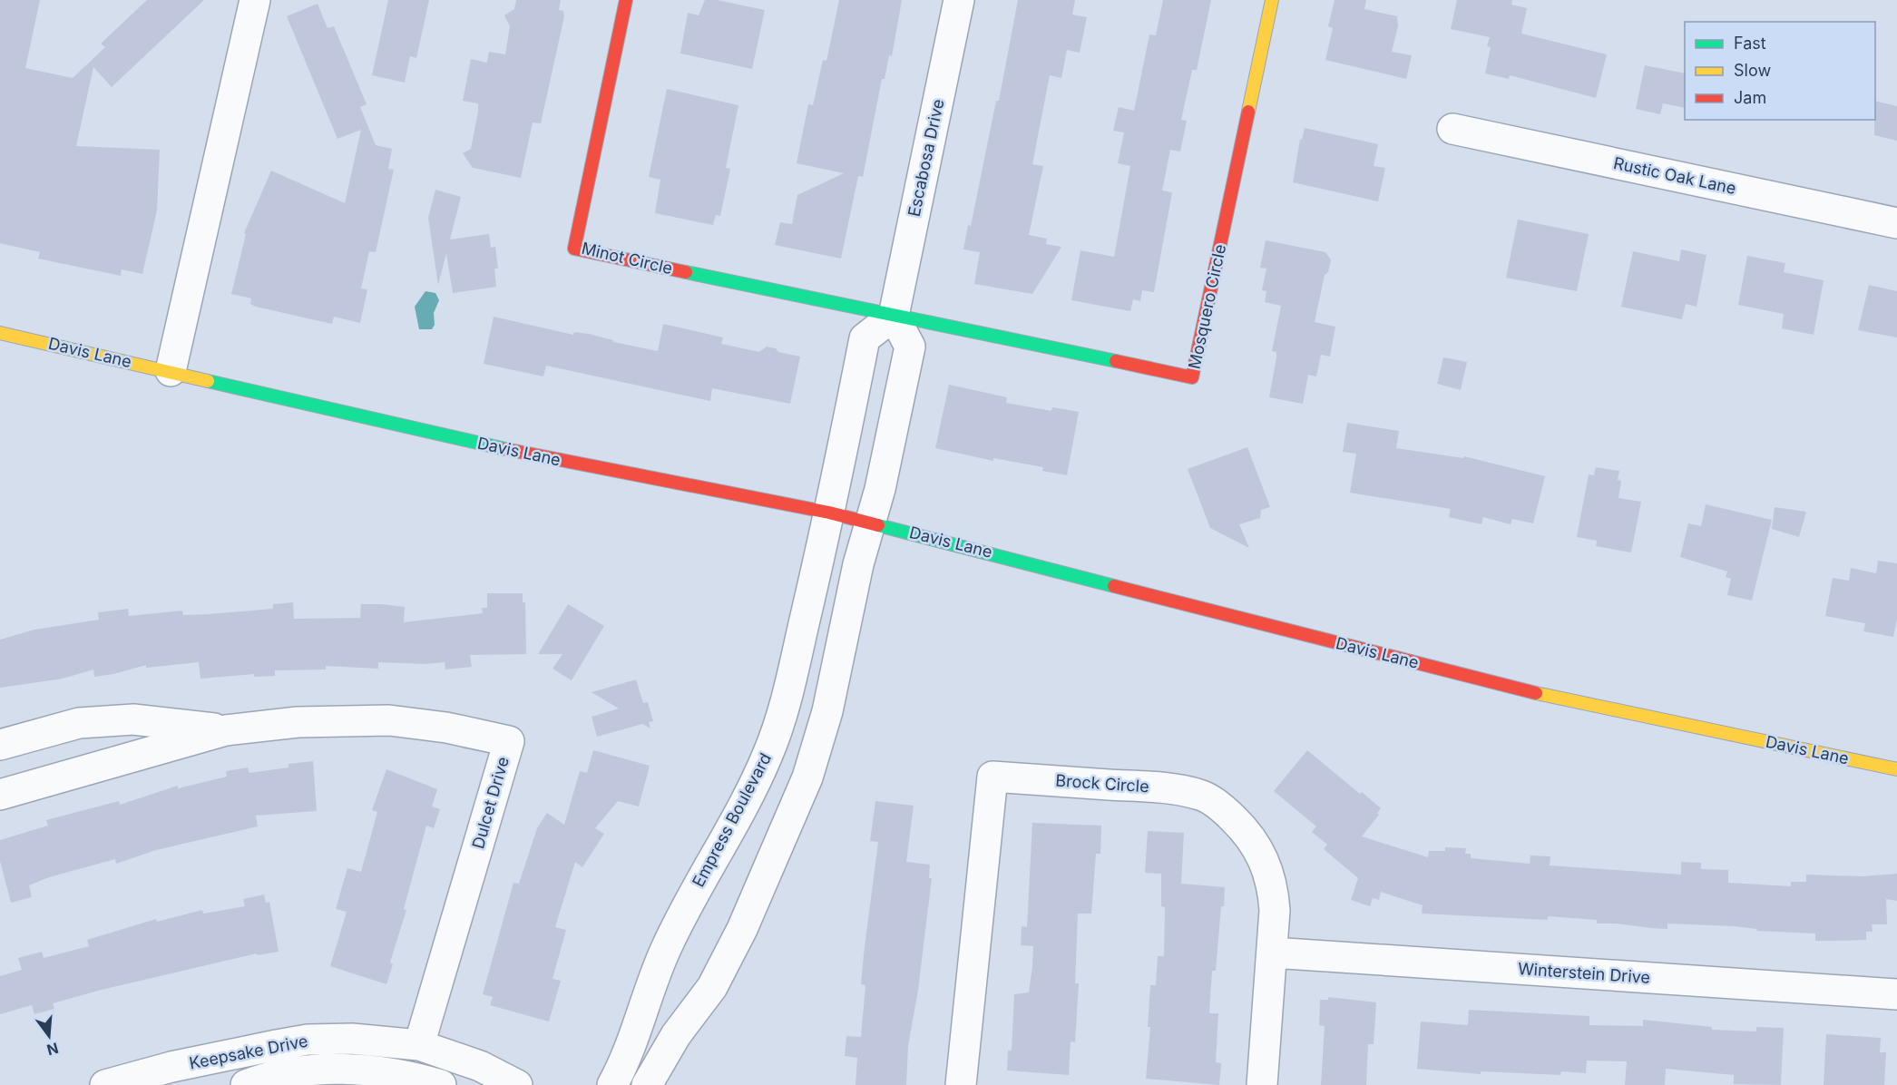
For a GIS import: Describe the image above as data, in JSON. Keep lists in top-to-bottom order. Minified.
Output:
{"streets":{"street":["Escabosa Drive","Rustic Oak Lane","Minot Circle","Mosquero Circle","Davis Lane","Brock Circle","Dulcet Drive","Empress Boulevard","Winterstein Drive","Keepsake Drive"]},"crossings":[["Escabosa Drive","Minot Circle"],["Escabosa Drive","Mosquero Circle"],["Minot Circle","Mosquero Circle"],["Davis Lane","Empress Boulevard"],["Brock Circle","Winterstein Drive"],["Dulcet Drive","Keepsake Drive"]],"legend":["Fast","Slow","Jam"],"north":"bottom"}
